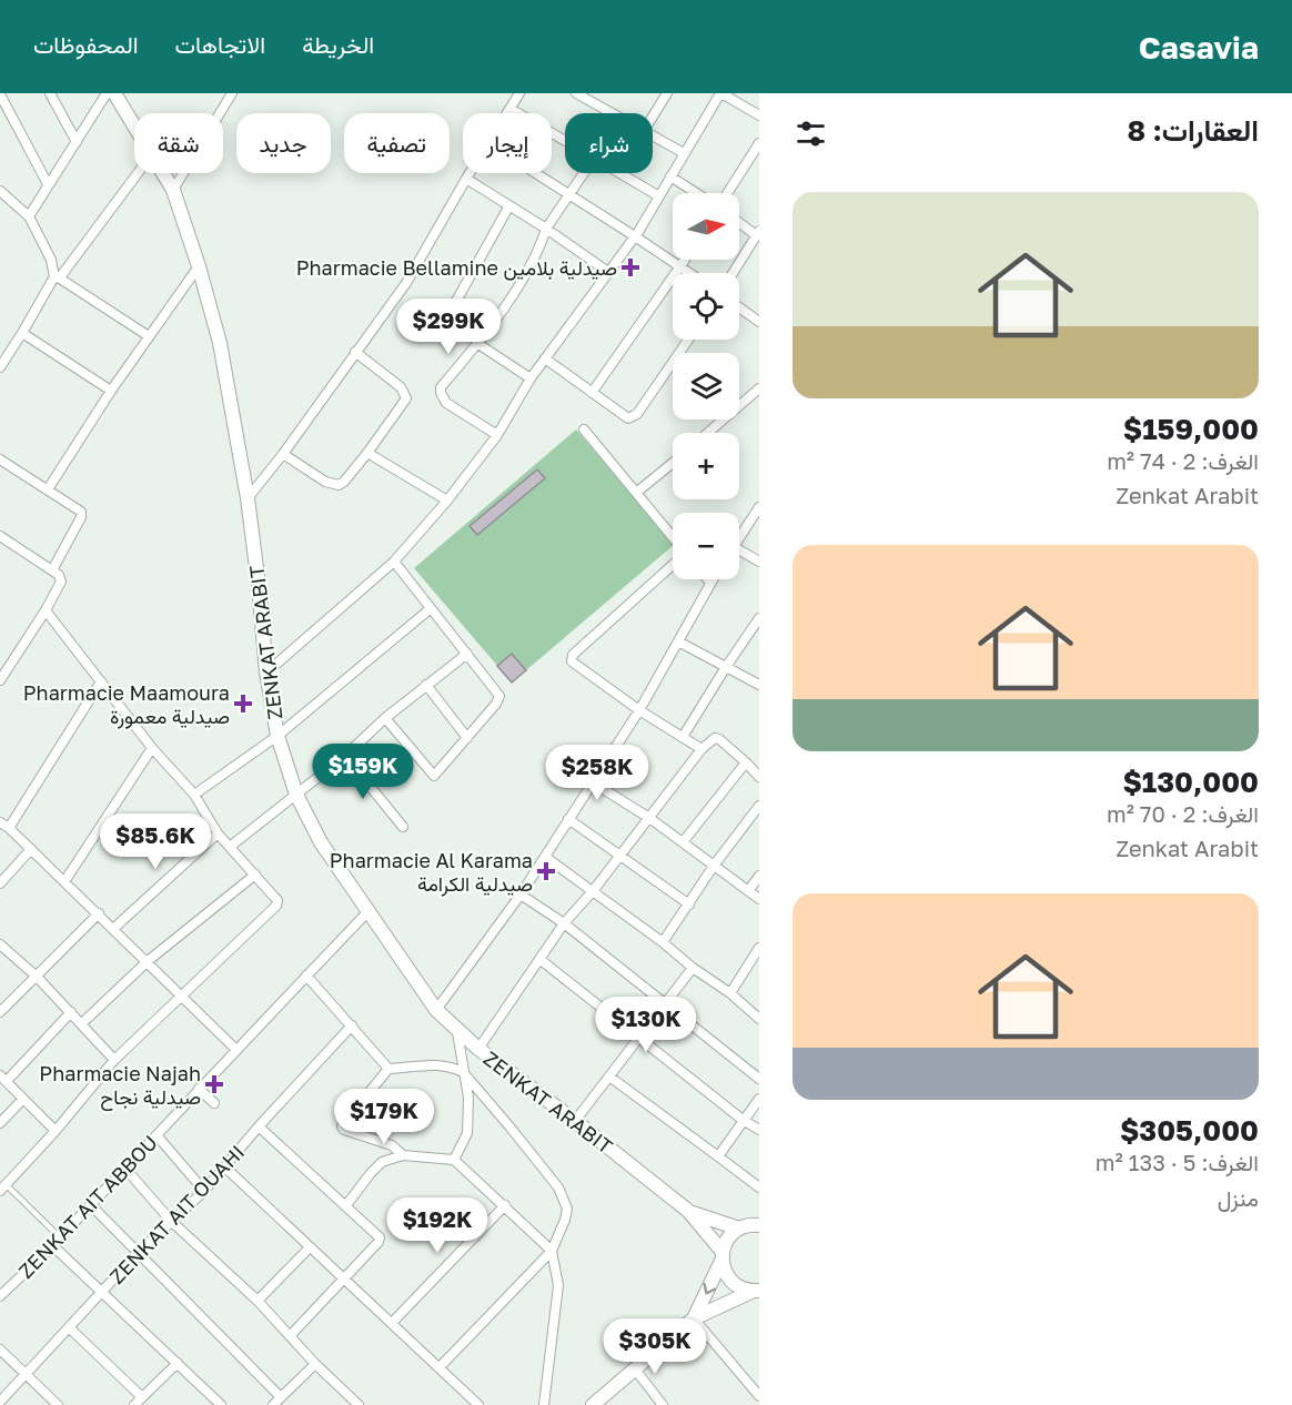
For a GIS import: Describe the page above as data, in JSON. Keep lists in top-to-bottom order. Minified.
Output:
{"streets":{"street":["ZENKAT ARABIT","ZENKAT AIT ABBOU","ZENKAT AIT OUAHI"]},"crossings":[["ZENKAT ARABIT","ZENKAT AIT ABBOU"]],"places":{"health":["Pharmacie Bellamine صيدلية بلامين","Pharmacie Maamoura صيدلية معمورة","Pharmacie Al Karama صيدلية الكرامة","Pharmacie Najah صيدلية نجاح"]},"north":"right","page":{"header":"Casavia","nav":["الخريطة","الاتجاهات","المحفوظات"],"heading":"العقارات: 8","chip":["شراء","إيجار","تصفية","جديد","شقة"],"list":[{"name":"$159,000","note":"الغرف: 2 · 74 m² · Zenkat Arabit"},{"name":"$130,000","note":"الغرف: 2 · 70 m² · Zenkat Arabit"},{"name":"$305,000","note":"الغرف: 5 · 133 m² · منزل"}],"map_buttons":["+","−"],"price":["$299K","$159K","$258K","$85.6K","$130K","$179K","$192K","$305K"]}}
